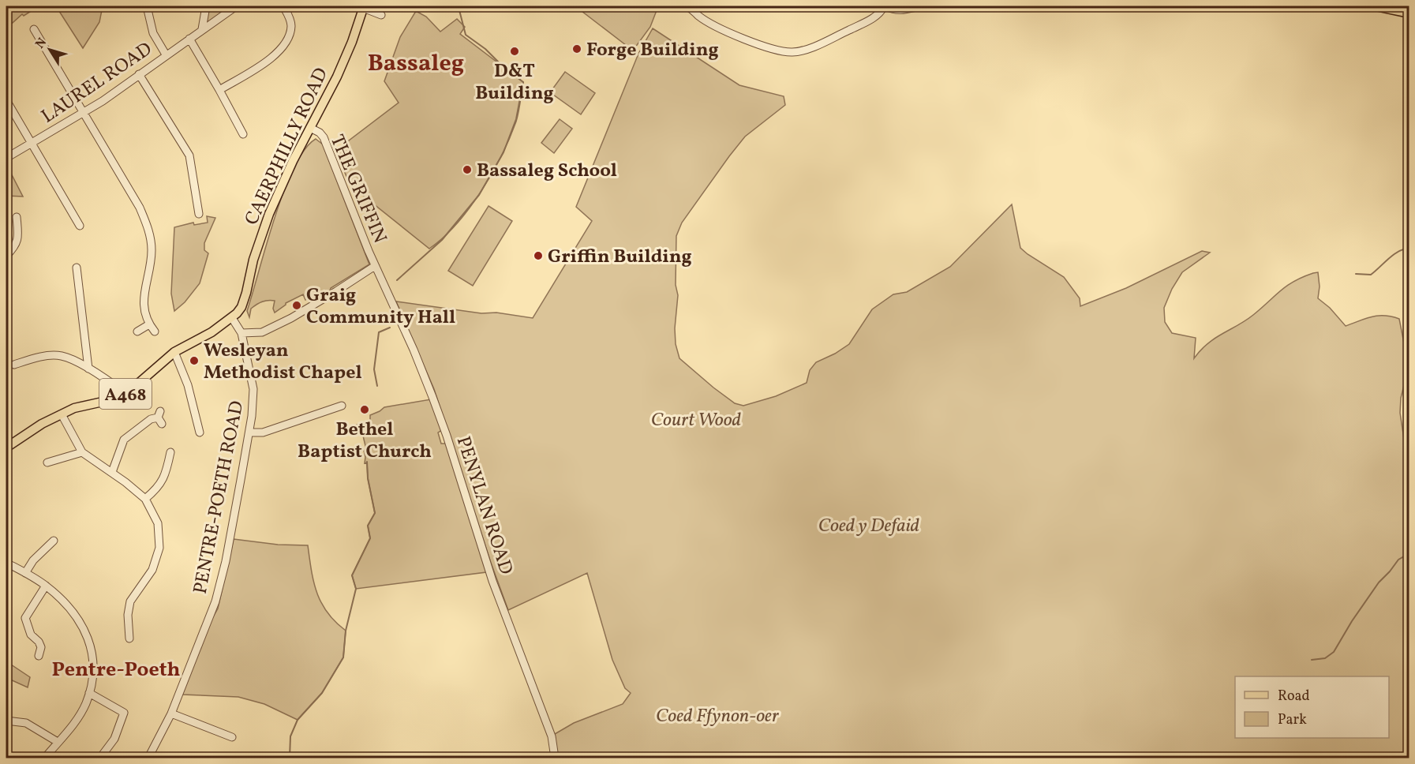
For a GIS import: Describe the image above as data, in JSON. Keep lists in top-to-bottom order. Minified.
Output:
{"streets":{"main road":["CAERPHILLY ROAD","A468"],"street":["LAUREL ROAD","THE GRIFFIN","PENTRE-POETH ROAD","PENYLAN ROAD"]},"crossings":[["CAERPHILLY ROAD","THE GRIFFIN"],["CAERPHILLY ROAD","PENTRE-POETH ROAD"],["THE GRIFFIN","PENYLAN ROAD"]],"districts":["Bassaleg","Pentre-Poeth"],"parks":["Court Wood","Coed y Defaid","Coed Ffynon-oer"],"places":["Forge Building","D&T Building","Bassaleg School","Griffin Building","Graig Community Hall","Wesleyan Methodist Chapel","Bethel Baptist Church"],"legend":["Road","Park"],"north":"top left"}
